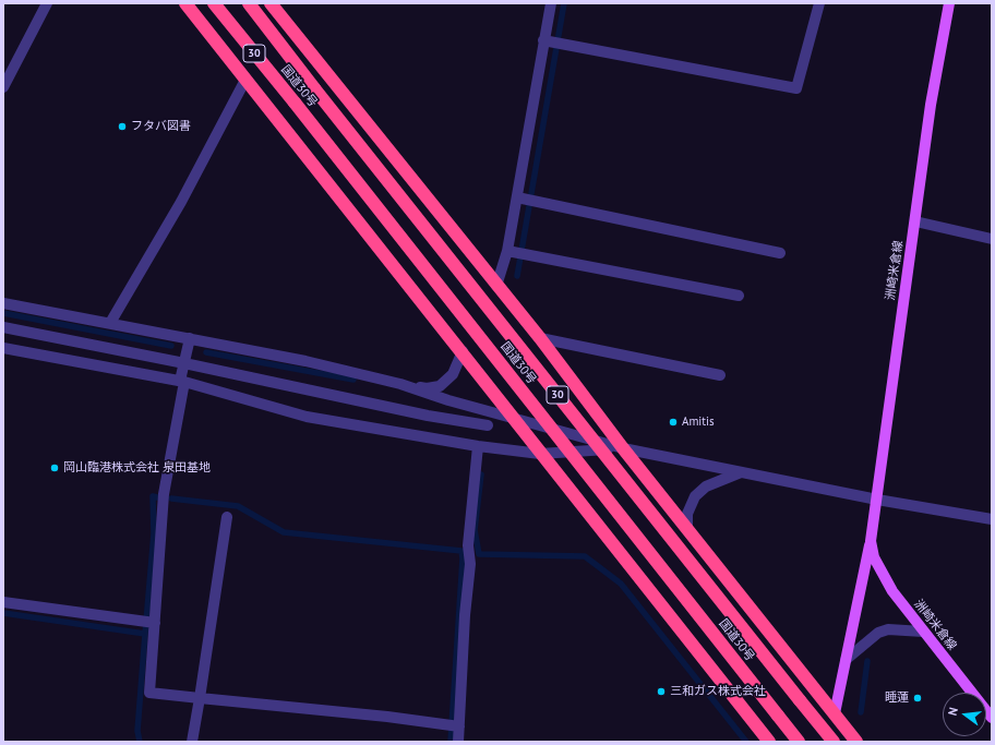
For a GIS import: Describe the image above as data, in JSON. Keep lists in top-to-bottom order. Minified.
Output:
{"streets":{"highway":["30","国道30号"],"main road":["洲崎米倉線"]},"places":["フタバ図書","Amitis","岡山臨港株式会社 泉田基地","三和ガス株式会社","睡蓮"],"north":"left"}
